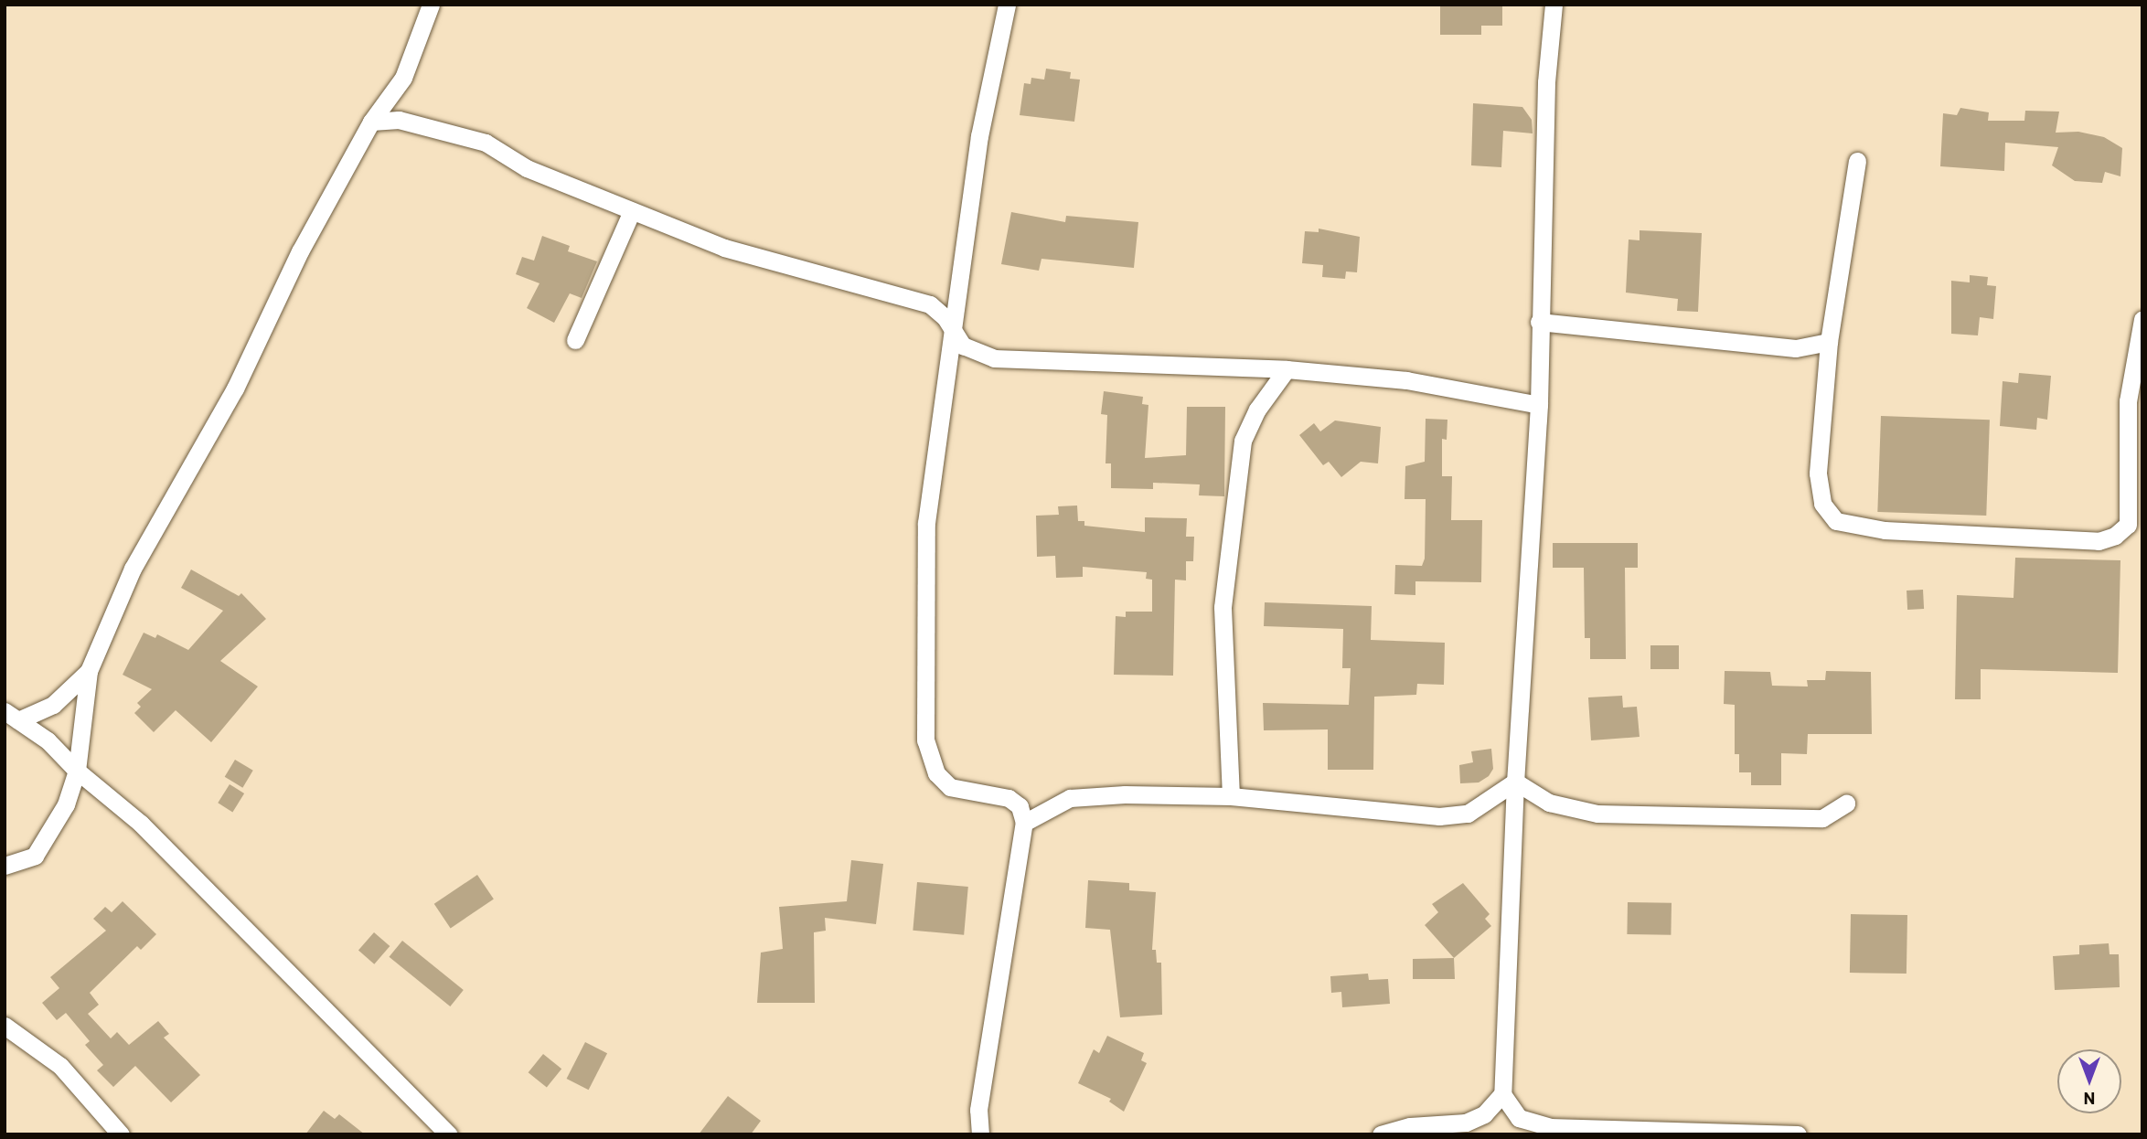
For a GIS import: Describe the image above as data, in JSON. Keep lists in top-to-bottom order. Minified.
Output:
{"north":"bottom"}
